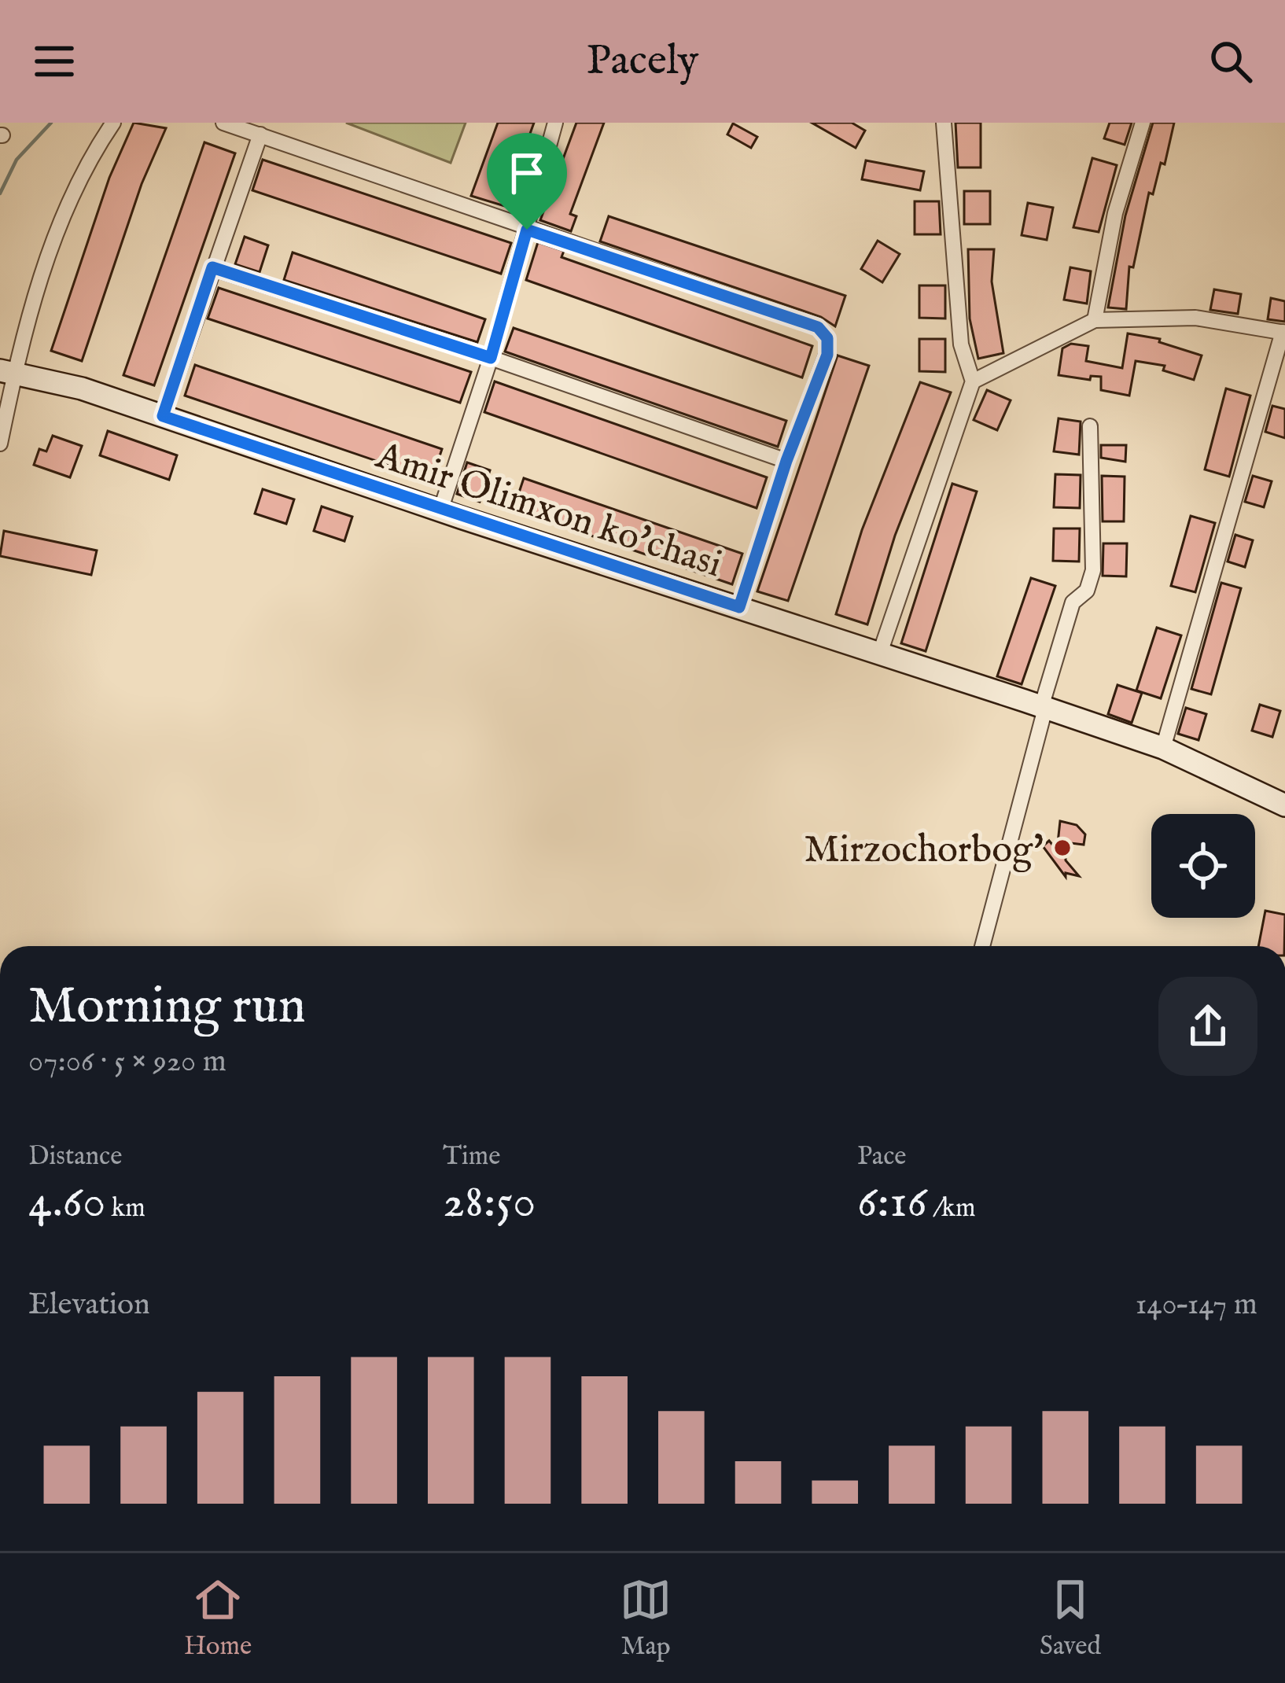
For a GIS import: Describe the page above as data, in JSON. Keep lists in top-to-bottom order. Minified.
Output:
{"streets":{"street":["Amir Olimxon ko'chasi"]},"places":["Mirzochorbog'"],"page":{"header":"Pacely","heading":["Morning run","07:06 · 5 × 920 m"],"stats":[["Distance","4.60 km"],["Time","28:50"],["Pace","6:16 /km"]],"chart":["Elevation","140–147 m"],"tabs":["Home","Map","Saved"]}}
